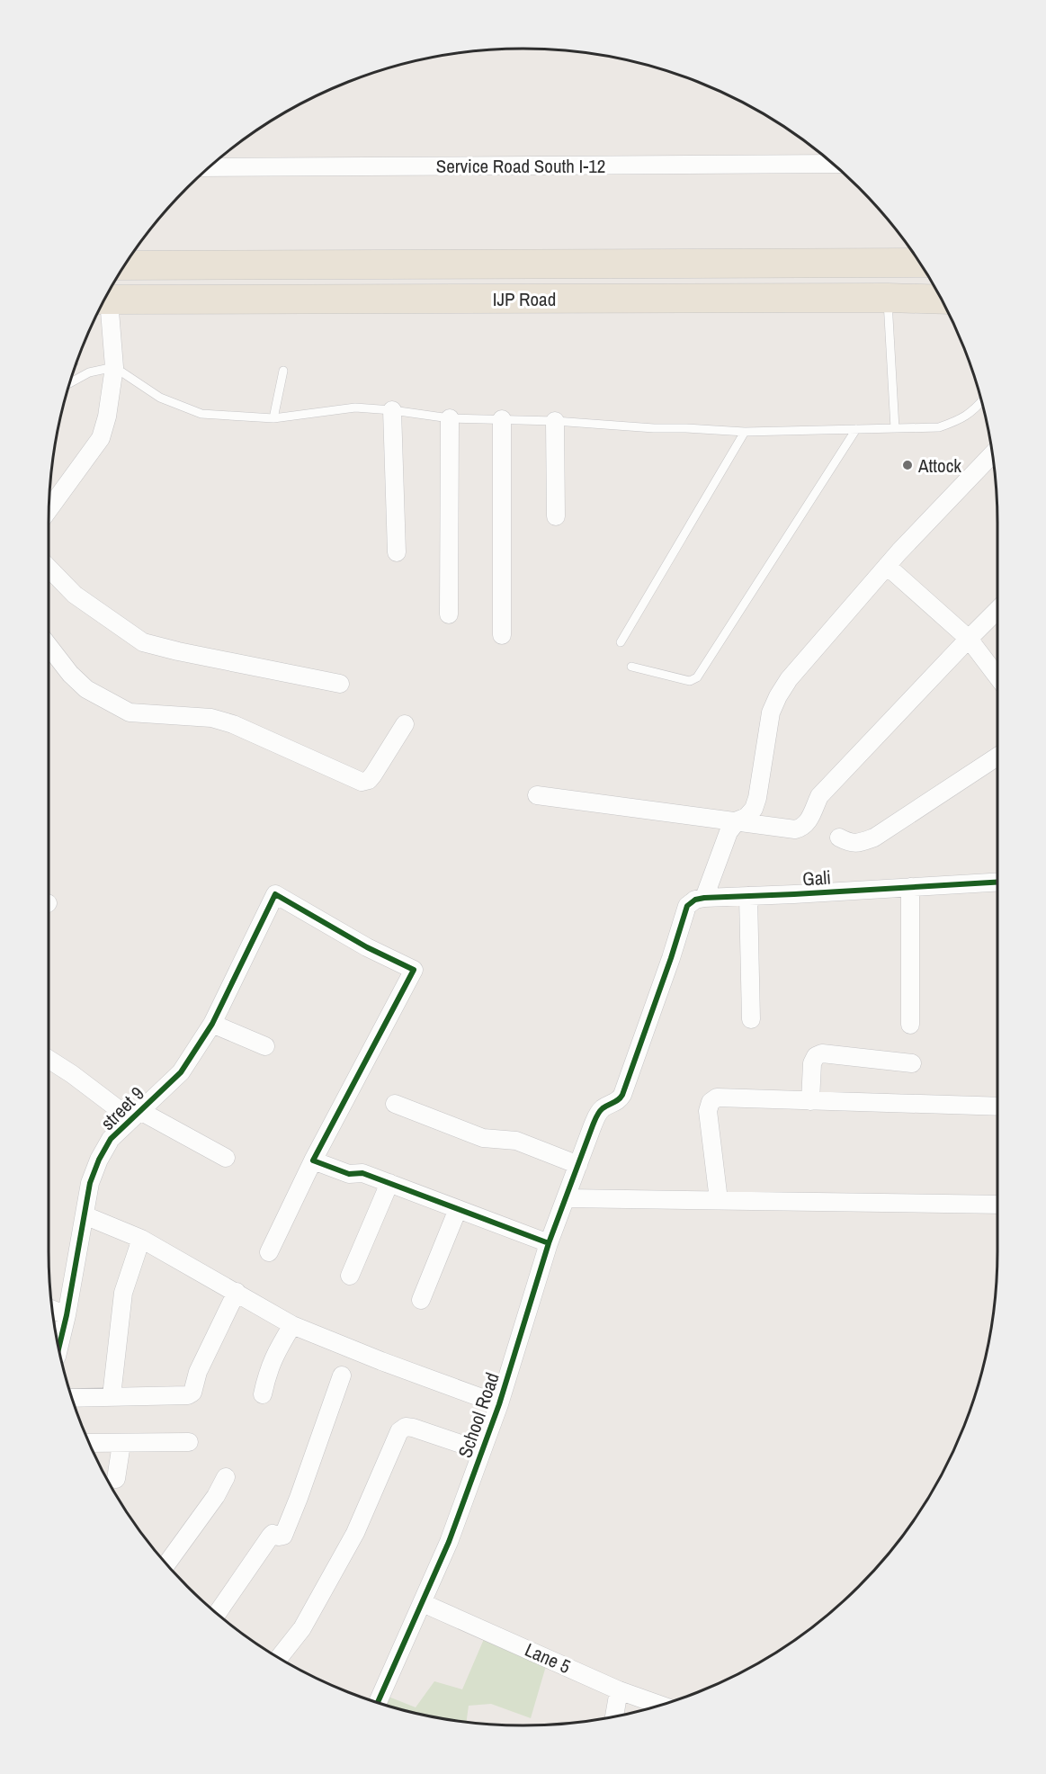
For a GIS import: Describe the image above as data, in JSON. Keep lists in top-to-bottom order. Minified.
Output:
{"streets":{"highway":["IJP Road"],"street":["Service Road South I-12","Gali","street 9","School Road","Lane 5"]},"crossings":[["Gali","School Road"],["School Road","Lane 5"]],"places":["Attock"]}
